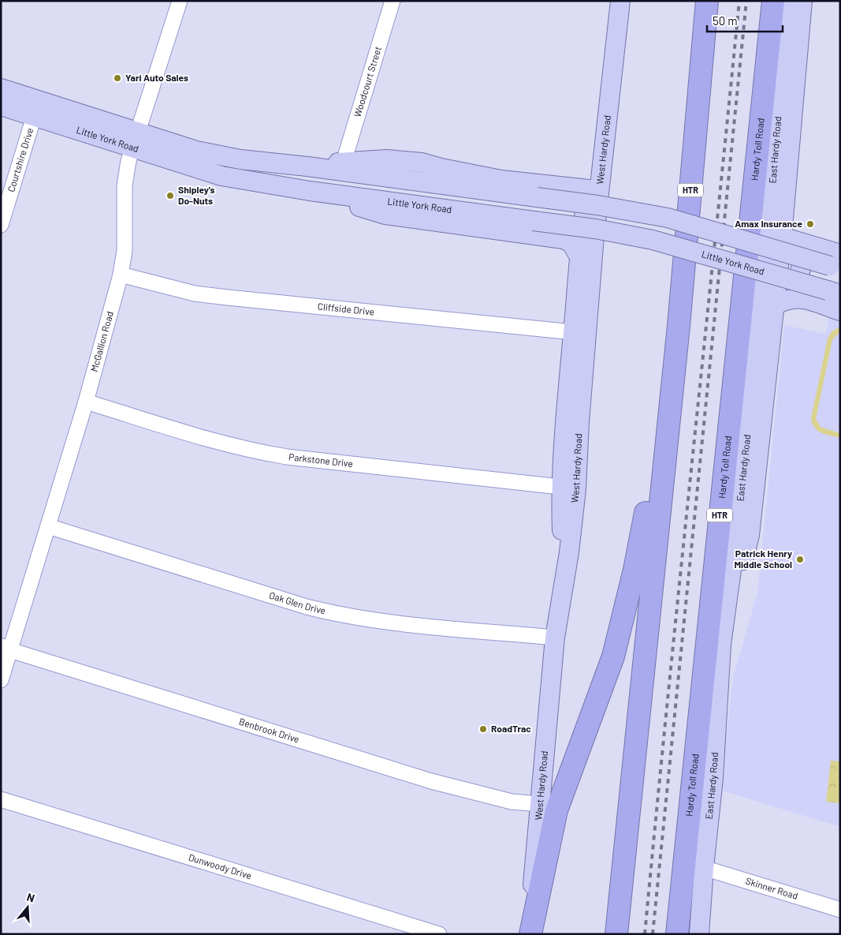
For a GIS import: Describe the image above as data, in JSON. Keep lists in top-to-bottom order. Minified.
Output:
{"streets":{"highway":["Hardy Toll Road","HTR"],"main road":["Little York Road","West Hardy Road","East Hardy Road"],"street":["Woodcourt Street","Courtshire Drive","Cliffside Drive","McGallion Road","Parkstone Drive","Oak Glen Drive","Benbrook Drive","Dunwoody Drive","Skinner Road"]},"crossings":[["Little York Road","West Hardy Road"],["Little York Road","East Hardy Road"],["Little York Road","Courtshire Drive"],["Little York Road","McGallion Road"],["West Hardy Road","Oak Glen Drive"],["West Hardy Road","Benbrook Drive"],["East Hardy Road","Skinner Road"],["Cliffside Drive","McGallion Road"],["McGallion Road","Parkstone Drive"],["McGallion Road","Oak Glen Drive"],["McGallion Road","Benbrook Drive"]],"places":["Yari Auto Sales","Shipley's Do-Nuts","Amax Insurance","Patrick Henry Middle School","RoadTrac"],"scale_bar":"50 m","north":"top"}
